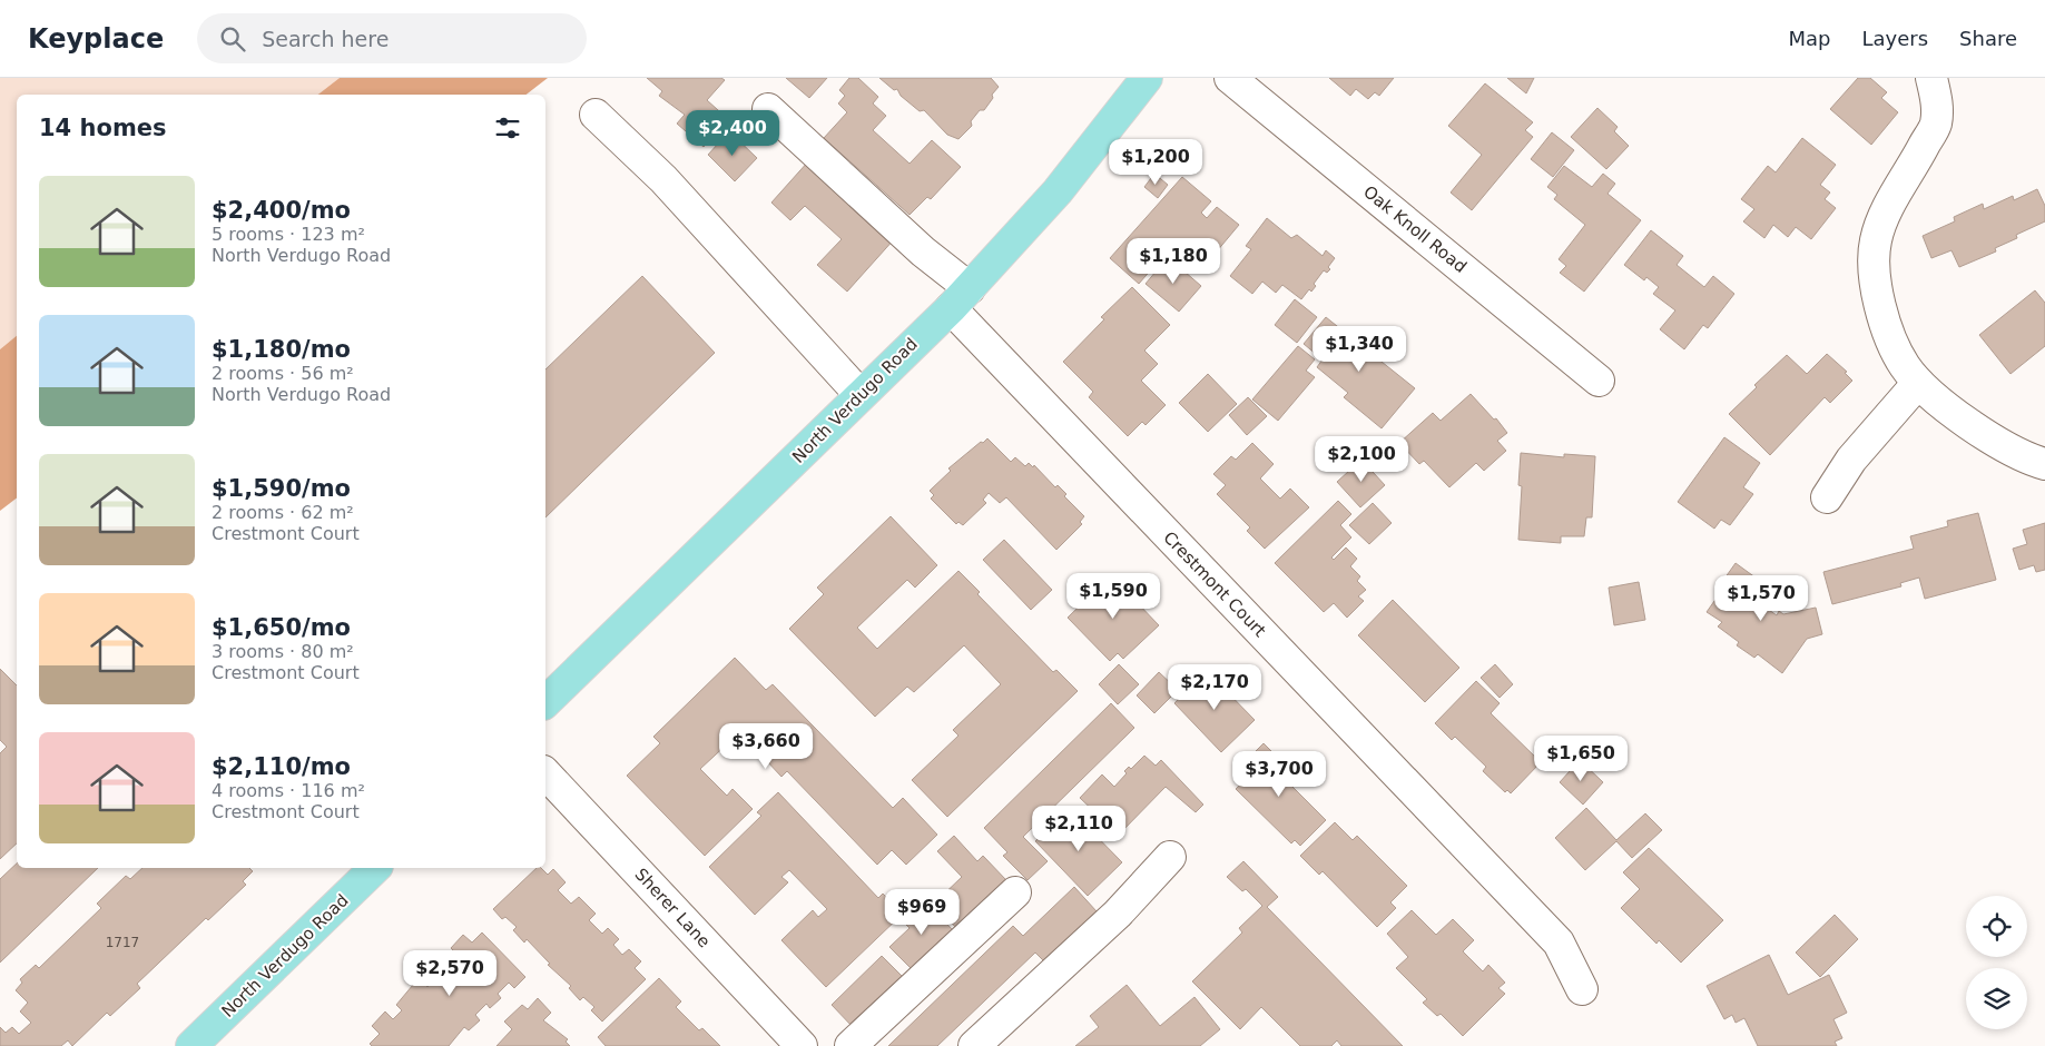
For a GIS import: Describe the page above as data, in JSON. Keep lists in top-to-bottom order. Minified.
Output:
{"streets":{"main road":["North Verdugo Road"],"street":["Oak Knoll Road","Crestmont Court","Sherer Lane"]},"crossings":[["North Verdugo Road","Crestmont Court"]],"house_numbers":["1717"],"page":{"header":"Keyplace","search":"Search here","nav":["Map","Layers","Share"],"heading":"14 homes","price":["$2,400","$1,200","$1,180","$1,340","$2,100","$1,590","$1,570","$2,170","$3,660","$1,650","$3,700","$2,110","$969","$2,570"],"list":[{"name":"$2,400/mo","note":"5 rooms · 123 m² · North Verdugo Road"},{"name":"$1,180/mo","note":"2 rooms · 56 m² · North Verdugo Road"},{"name":"$1,590/mo","note":"2 rooms · 62 m² · Crestmont Court"},{"name":"$1,650/mo","note":"3 rooms · 80 m² · Crestmont Court"},{"name":"$2,110/mo","note":"4 rooms · 116 m² · Crestmont Court"}]}}
